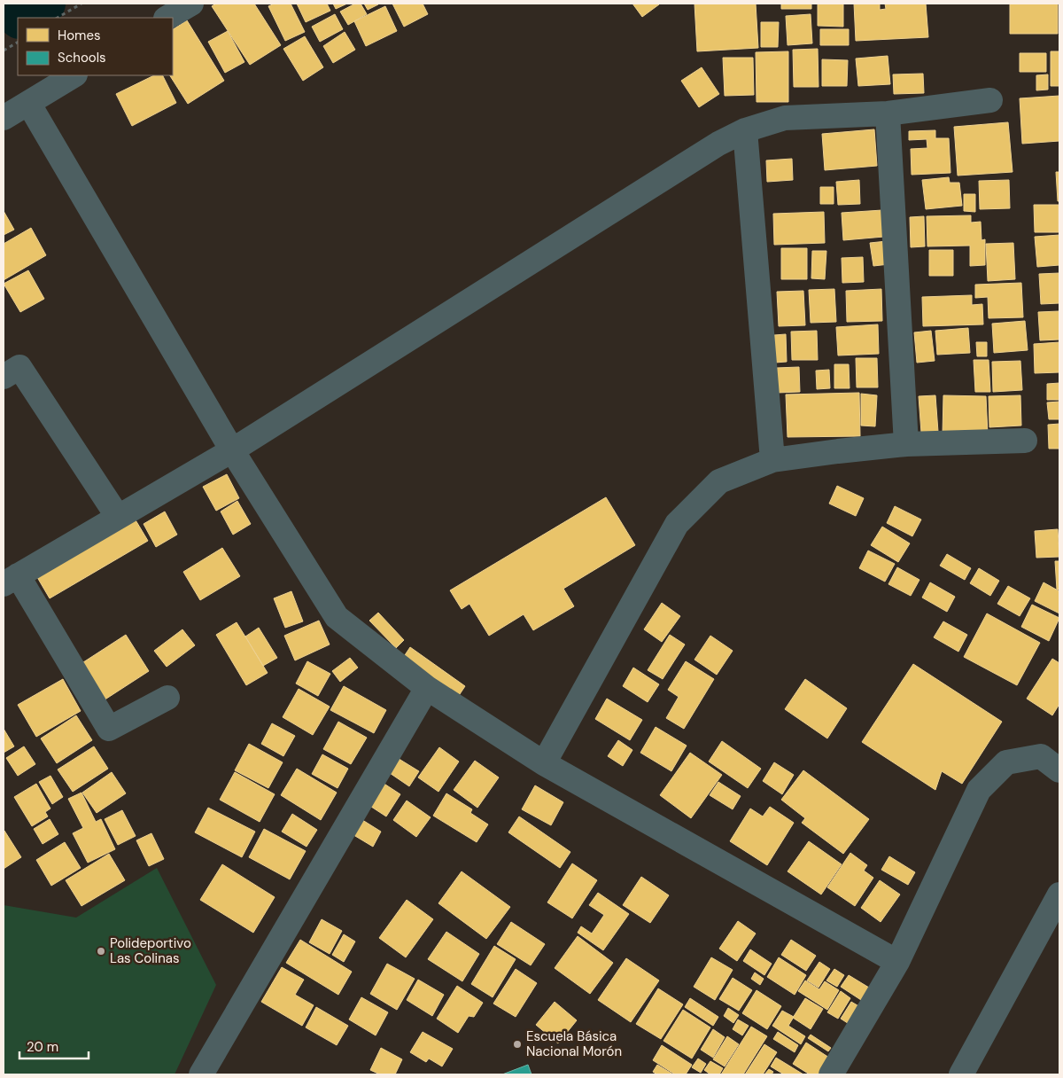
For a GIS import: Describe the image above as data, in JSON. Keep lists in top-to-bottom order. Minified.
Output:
{"places":["Polideportivo Las Colinas","Escuela Básica Nacional Morón"],"legend":["Homes","Schools"],"scale_bar":"20 m"}
